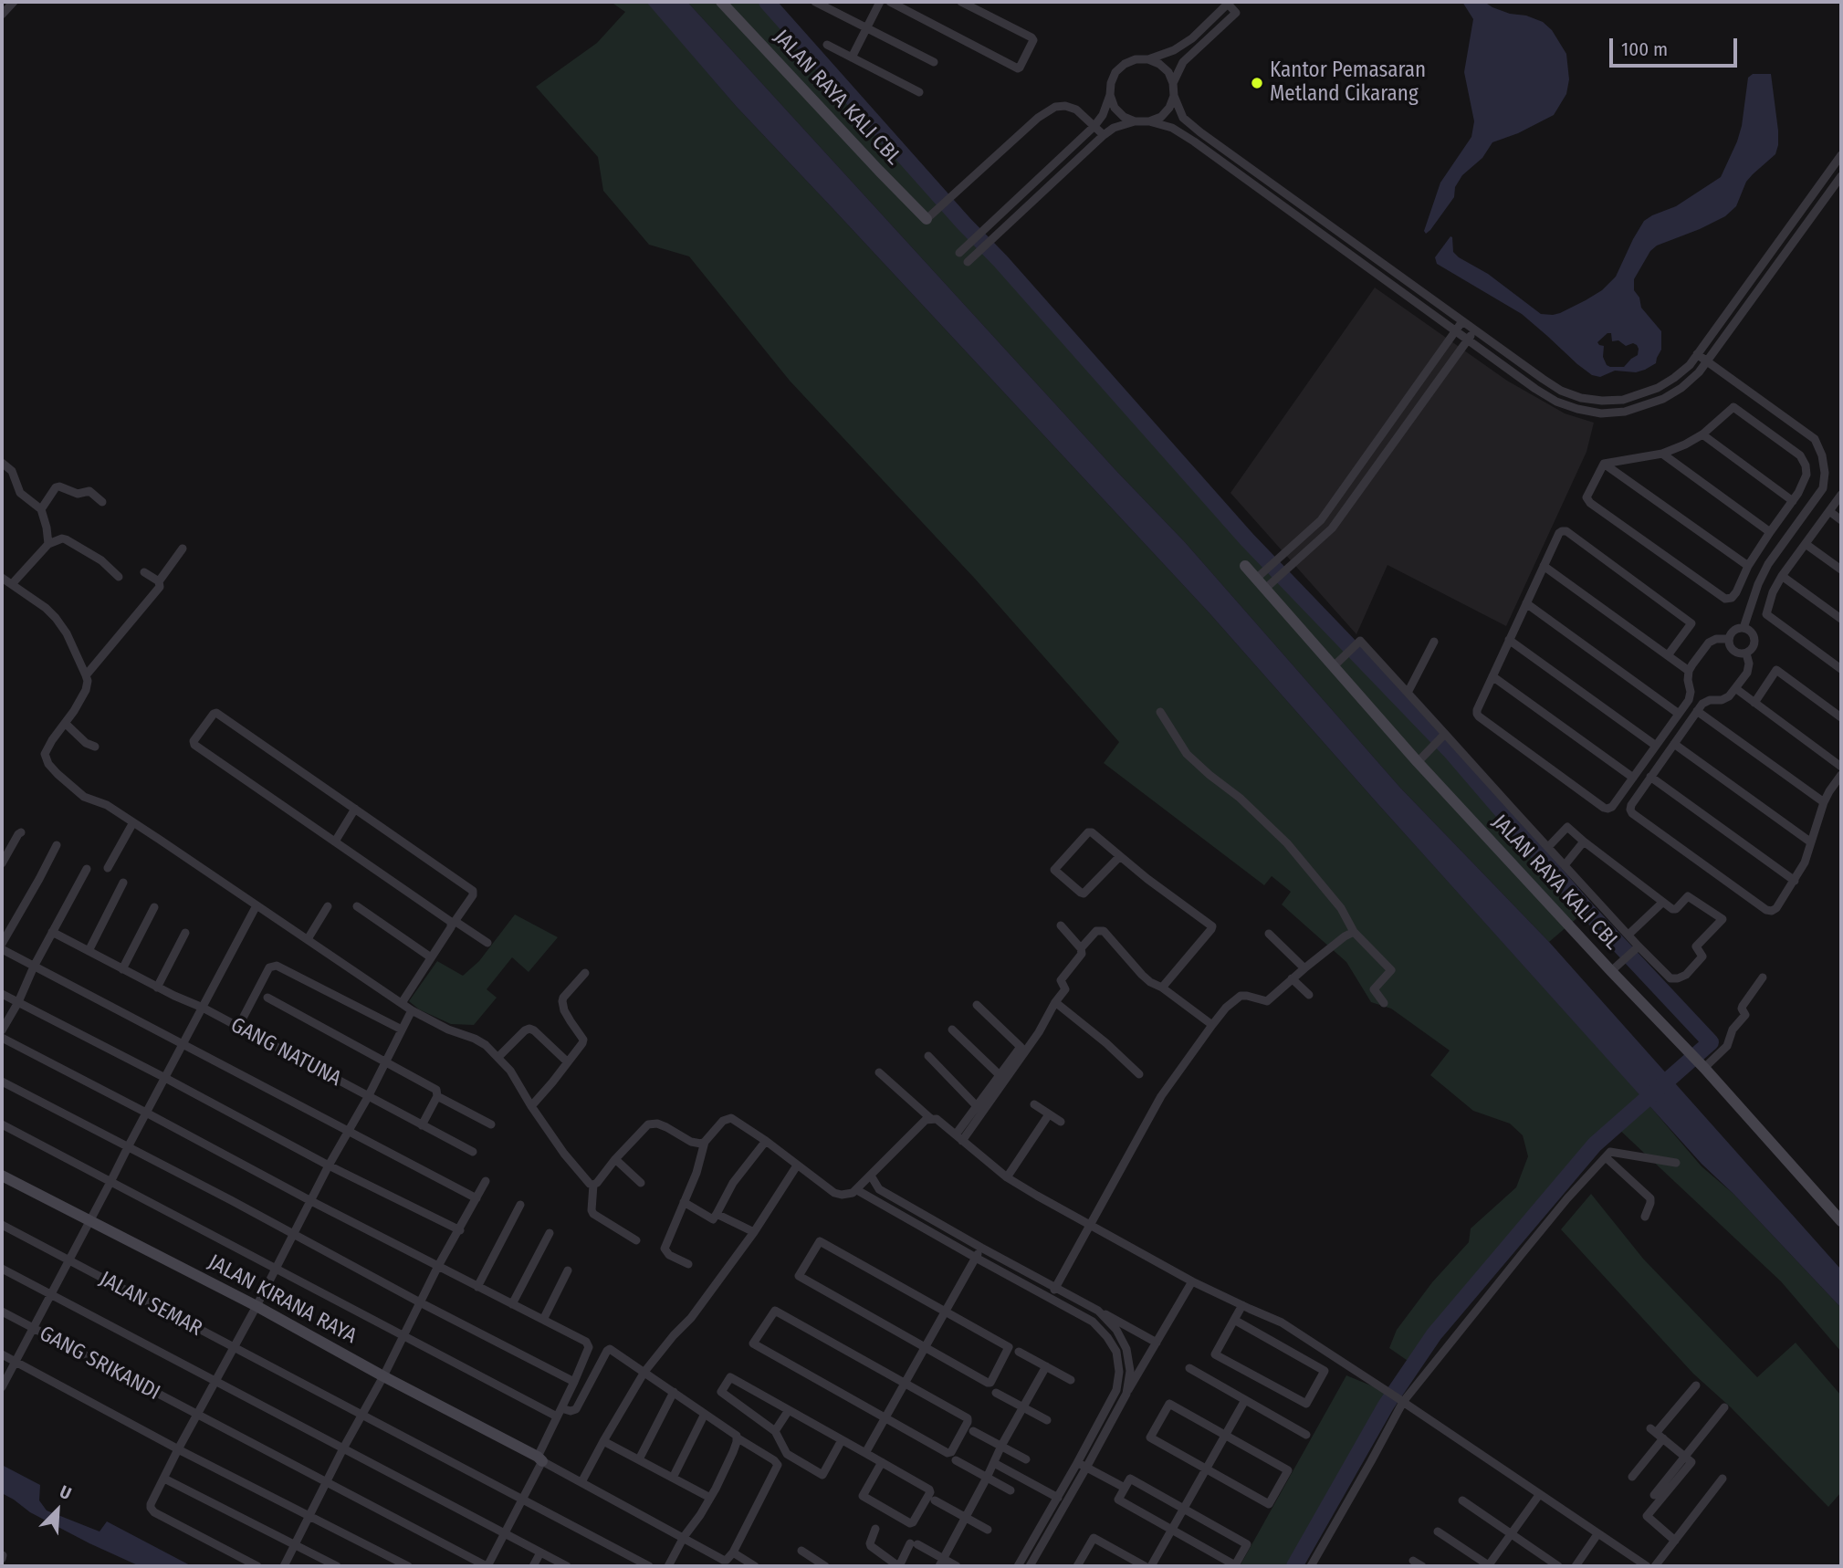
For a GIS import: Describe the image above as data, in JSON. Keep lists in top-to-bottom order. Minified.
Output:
{"streets":{"main road":["JALAN RAYA KALI CBL","JALAN KIRANA RAYA"],"street":["GANG NATUNA","JALAN SEMAR","GANG SRIKANDI"]},"places":["Kantor Pemasaran Metland Cikarang"],"scale_bar":"100 m","north":"top right"}
